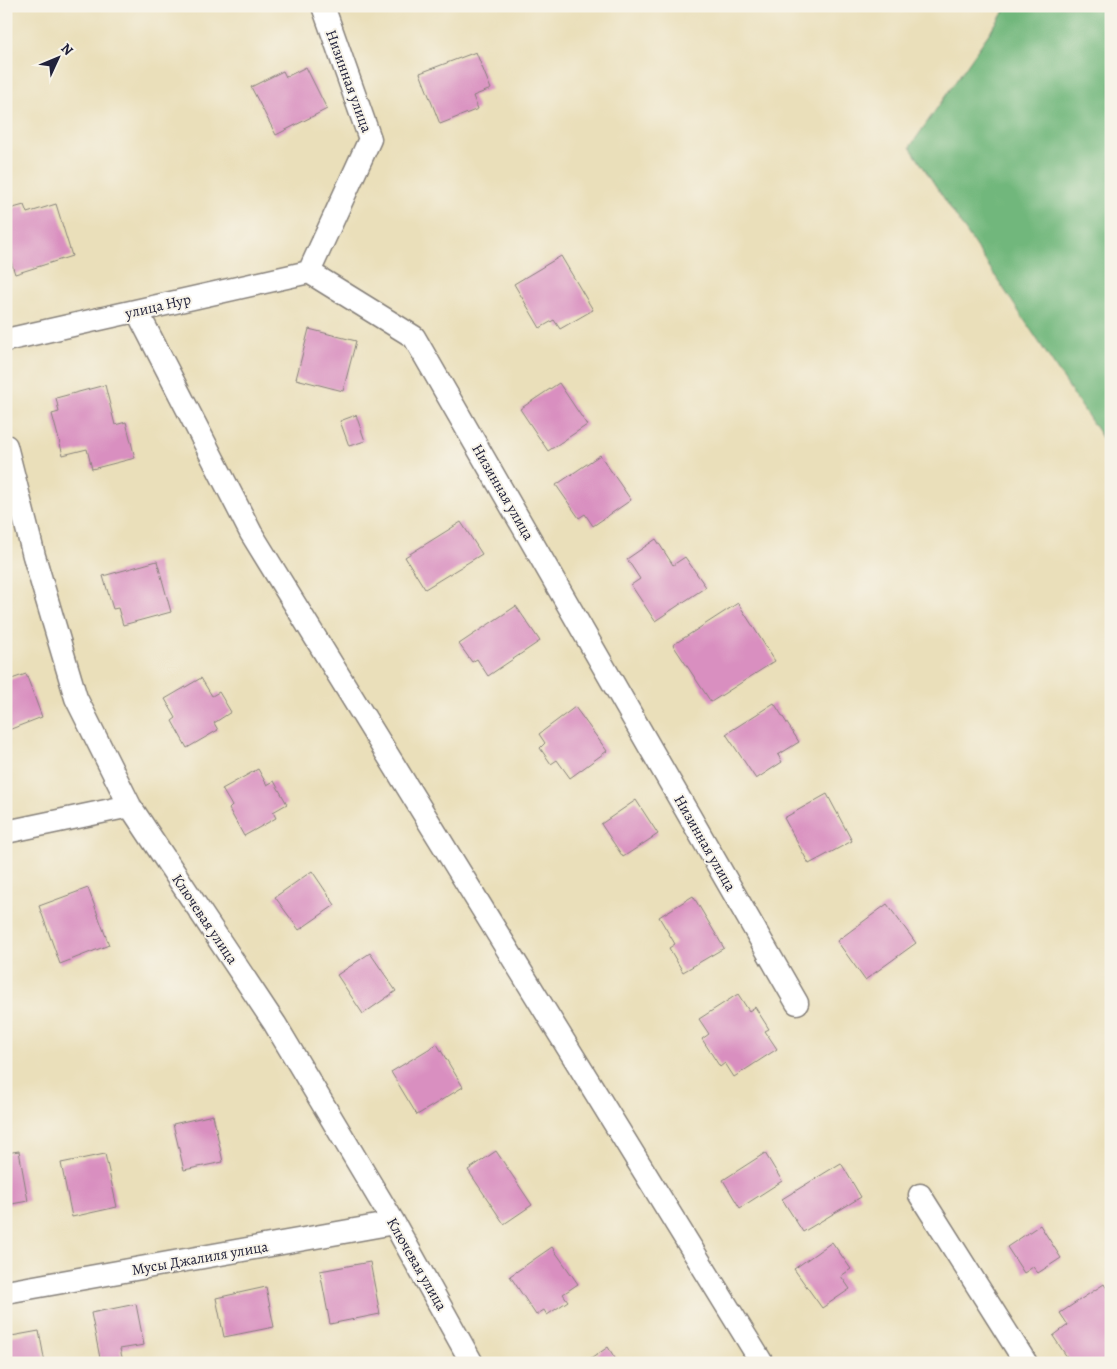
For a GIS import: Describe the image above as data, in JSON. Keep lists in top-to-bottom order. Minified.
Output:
{"streets":{"street":["Низинная улица","улица Нур","Ключевая улица","Мусы Джалиля улица"]},"crossings":[["Низинная улица","улица Нур"],["Ключевая улица","Мусы Джалиля улица"]],"north":"top right"}
